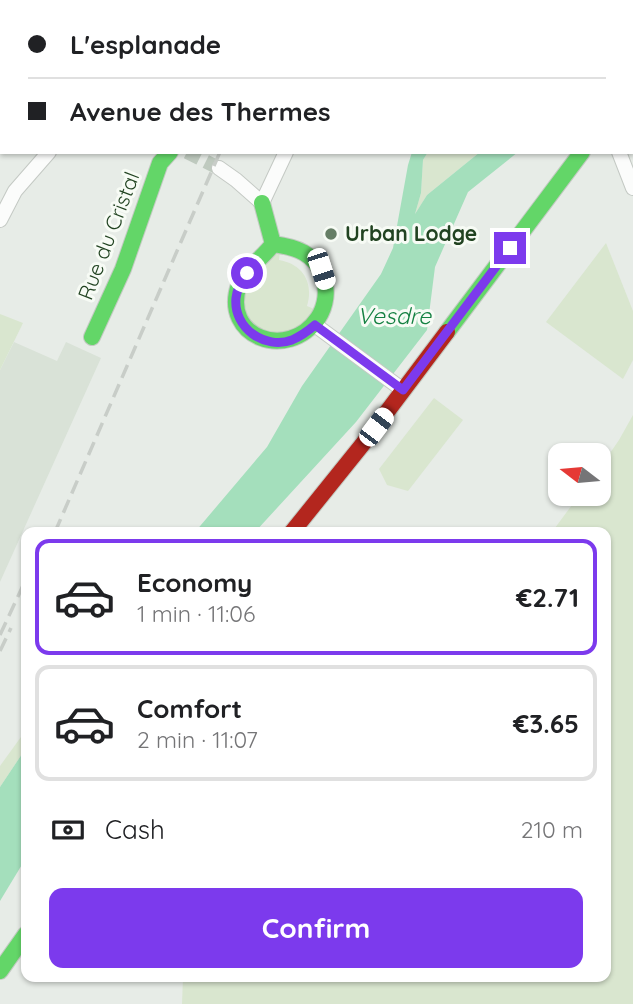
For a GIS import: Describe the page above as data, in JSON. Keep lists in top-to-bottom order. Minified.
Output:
{"streets":{"street":["Rue du Cristal"]},"water":["Vesdre"],"places":["Urban Lodge"],"north":"left","page":{"banner":["L'esplanade","Avenue des Thermes"],"list":[{"name":"Economy","note":"1 min · 11:06","value":"€2.71"},{"name":"Comfort","note":"2 min · 11:07","value":"€3.65"}],"pay":["Cash","210 m"],"buttons":"Confirm"}}
